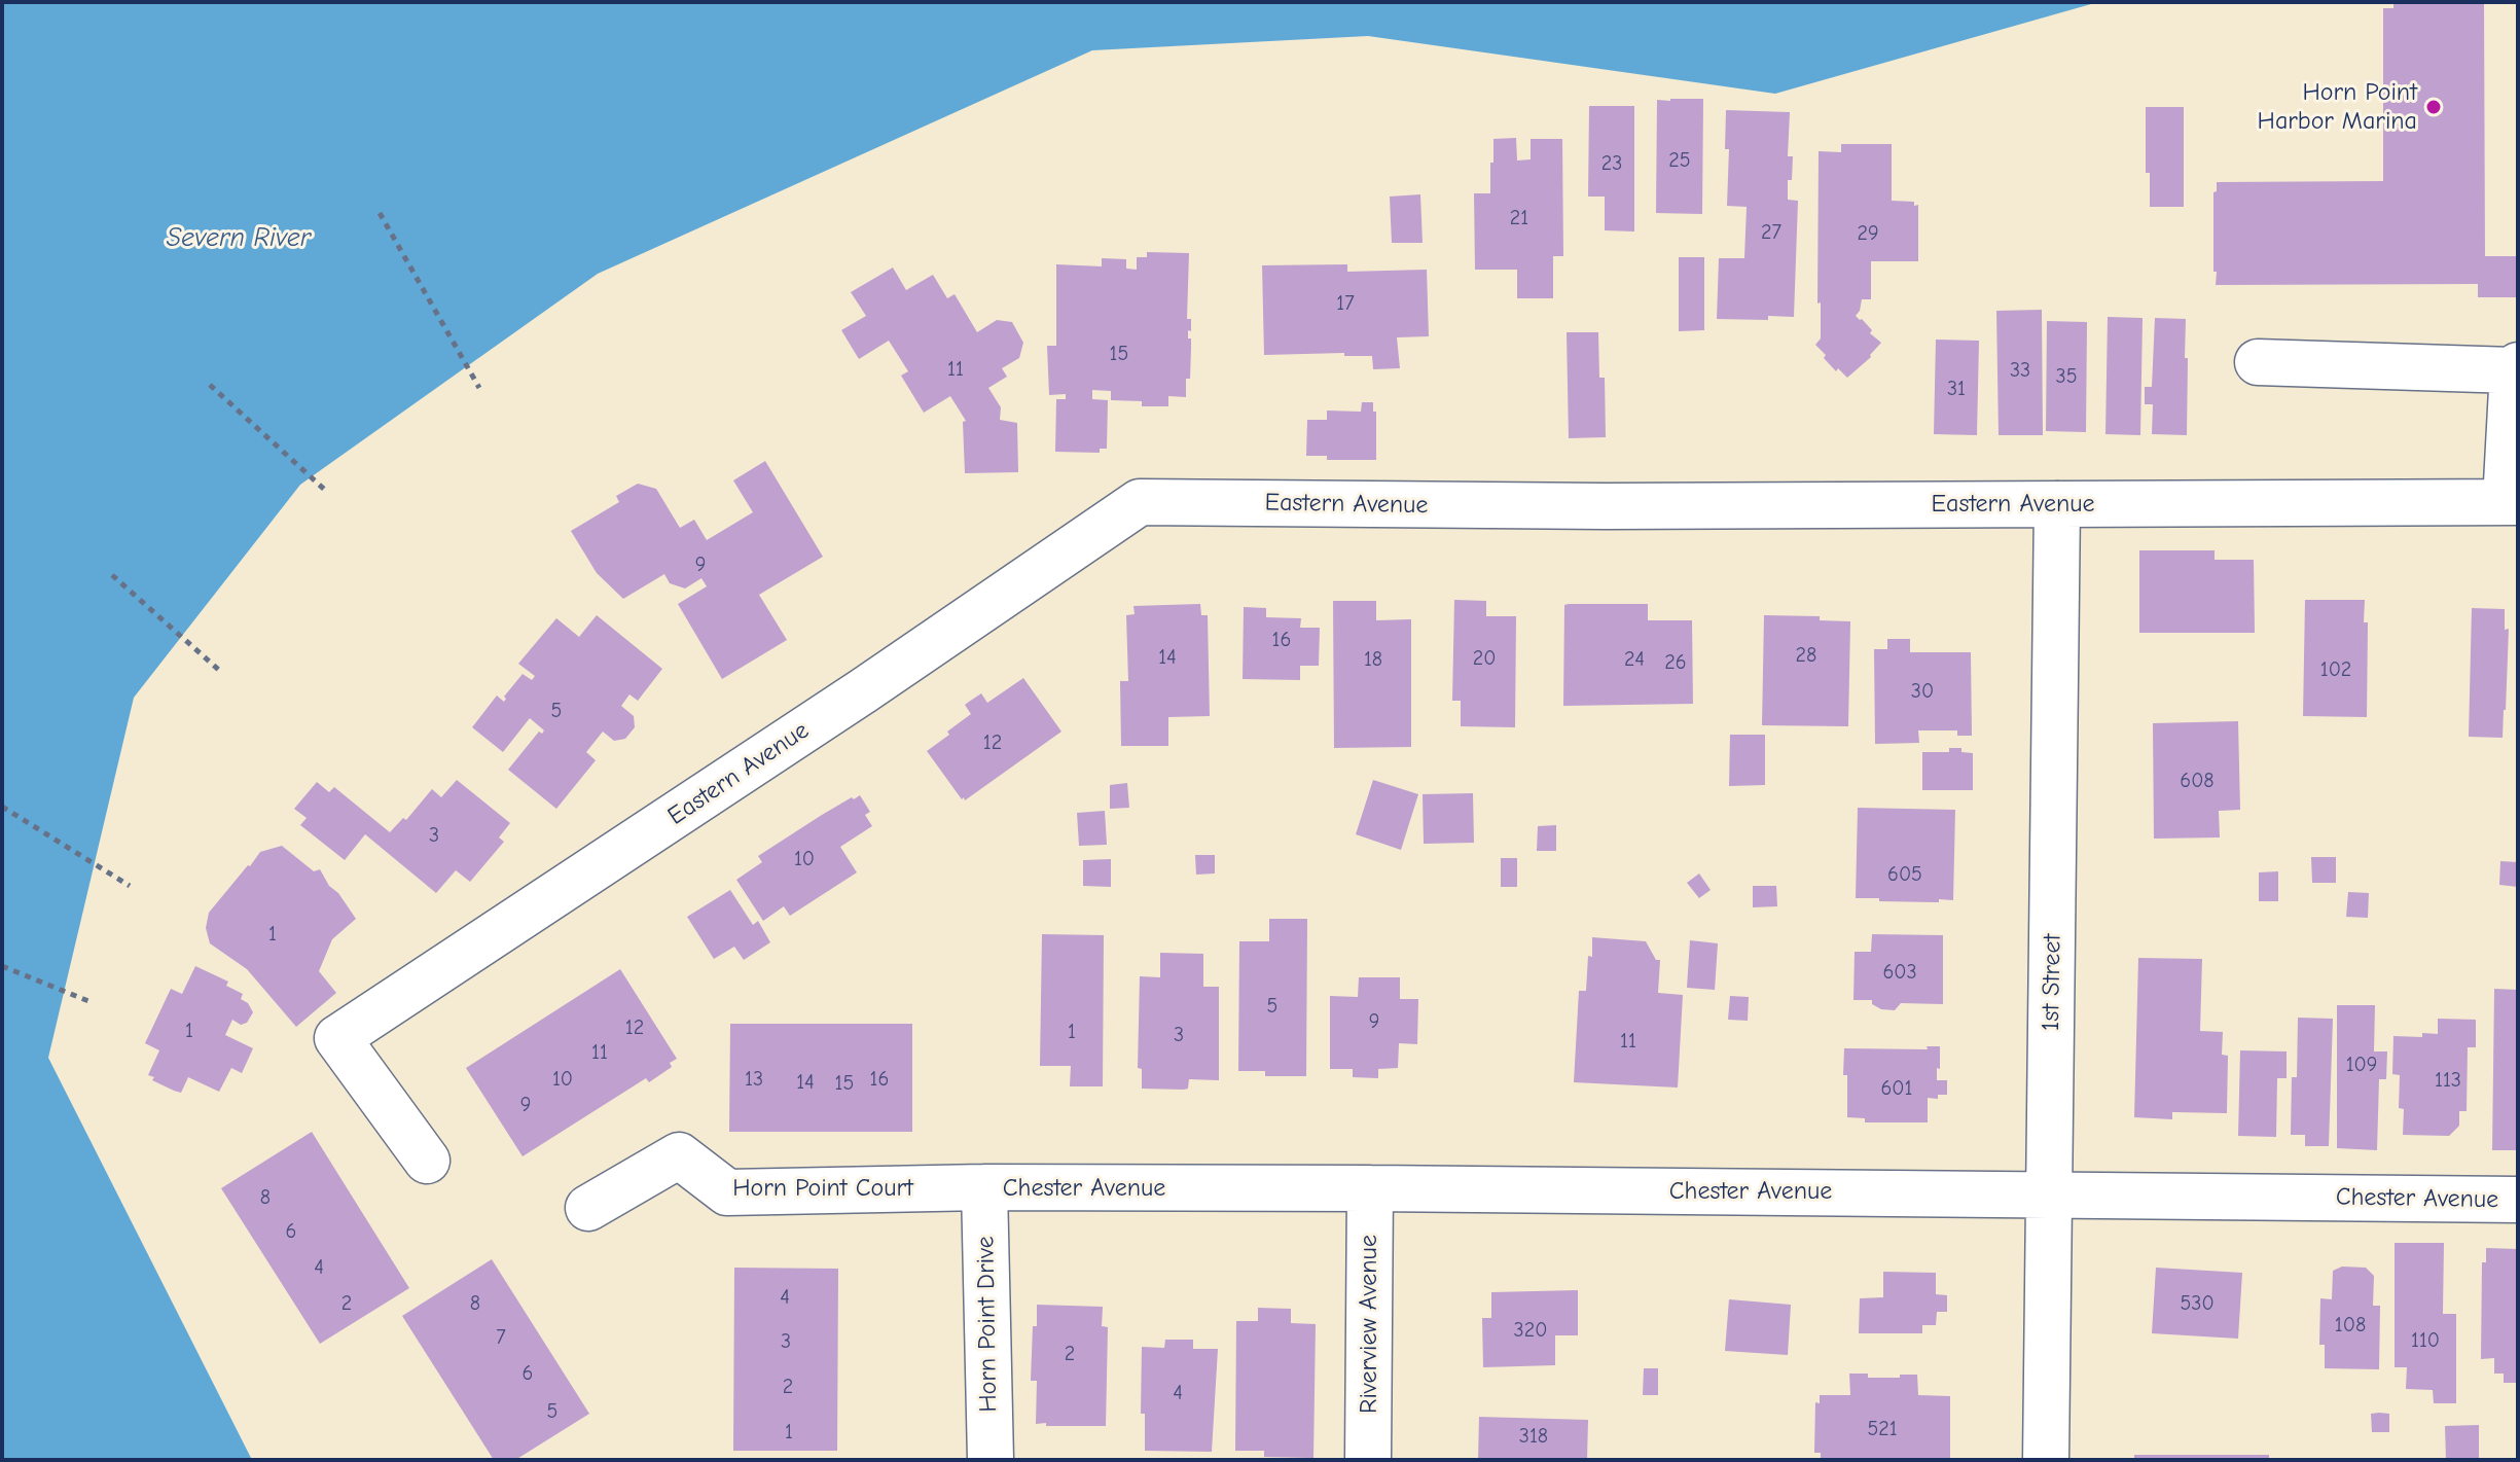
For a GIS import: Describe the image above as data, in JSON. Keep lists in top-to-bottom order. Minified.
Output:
{"streets":{"street":["Eastern Avenue","1st Street","Horn Point Court","Chester Avenue","Horn Point Drive","Riverview Avenue"]},"crossings":[["Eastern Avenue","1st Street"],["1st Street","Chester Avenue"],["Horn Point Court","Chester Avenue"],["Horn Point Court","Horn Point Drive"],["Chester Avenue","Horn Point Drive"],["Chester Avenue","Riverview Avenue"]],"water":["Severn River"],"places":["Horn Point Harbor Marina"],"house_numbers":["25","23","21","27","29","17","15","11","33","35","31","9","16","28","14","20","18","24","26","102","30","5","12","608","3","10","605","1","603","5","9","12","1","1","3","11","11","109","10","13","16","113","14","15","601","9","8","6","4","4","2","8","530","108","320","7","110","3","2","6","2","4","5","521","1","318"]}
